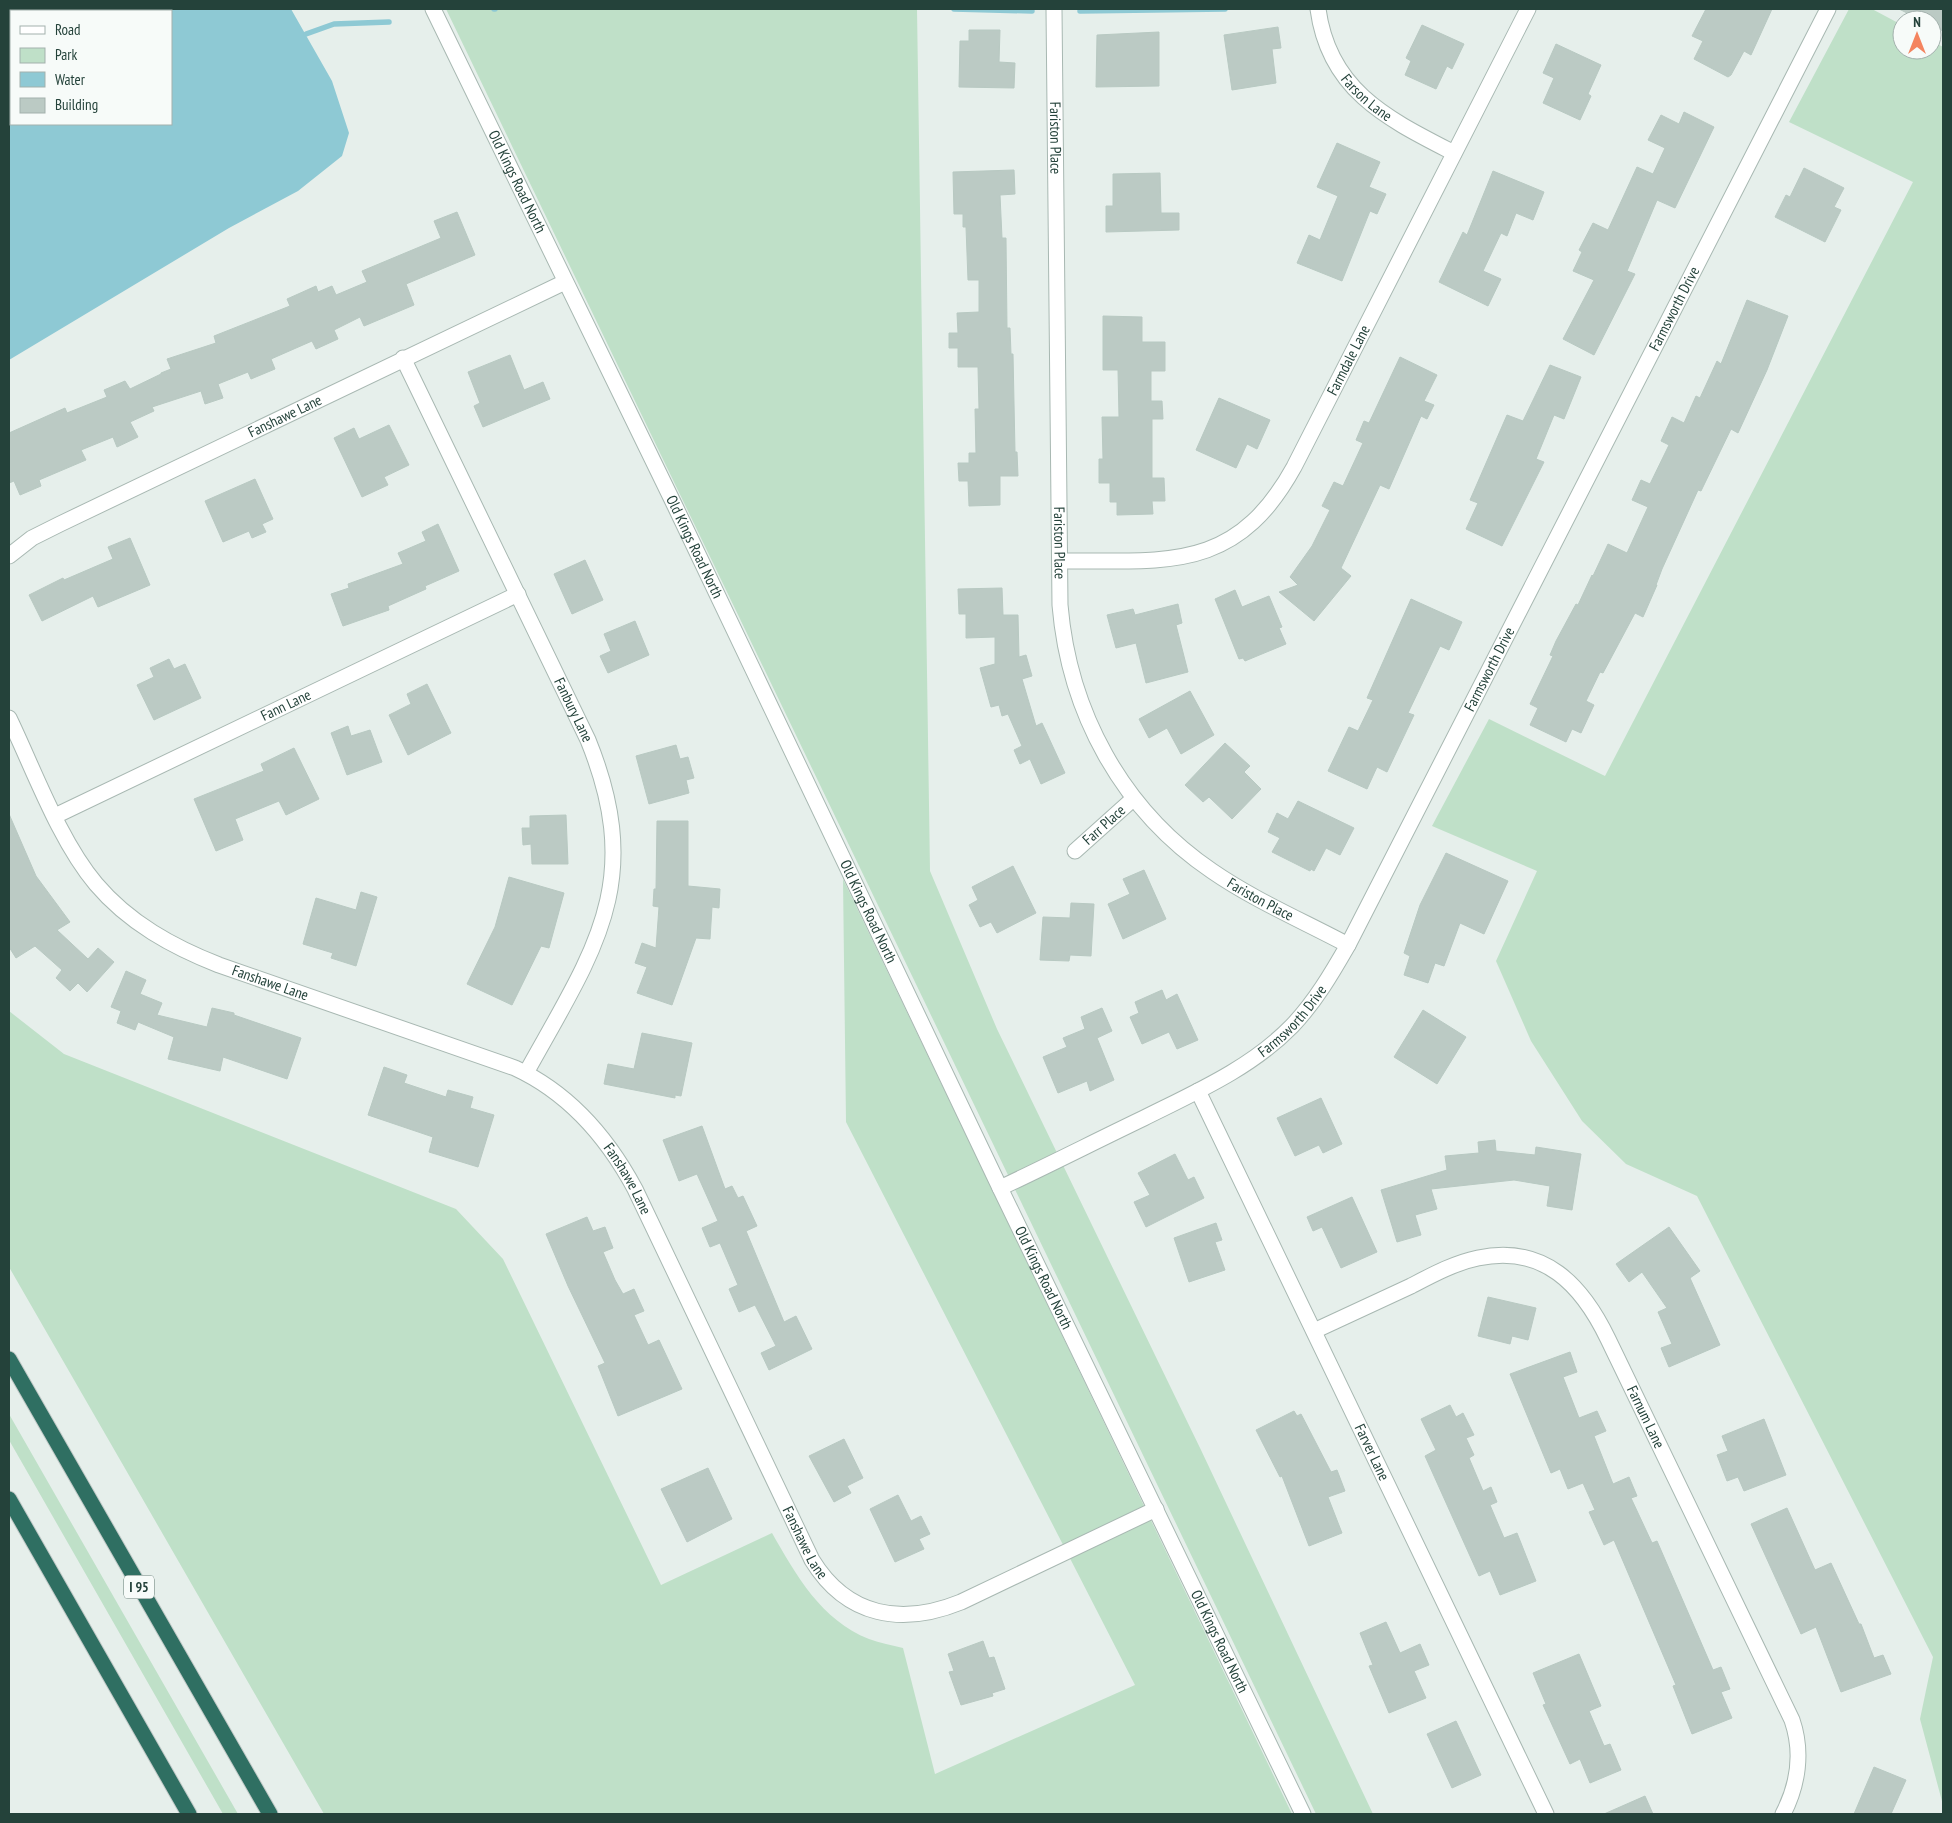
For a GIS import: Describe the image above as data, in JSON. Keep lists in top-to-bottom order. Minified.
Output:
{"streets":{"highway":["I 95"],"street":["Farson Lane","Fariston Place","Old Kings Road North","Farmsworth Drive","Farmdale Lane","Fanshawe Lane","Fann Lane","Fanbury Lane","Farr Place","Farnum Lane","Farver Lane"]},"crossings":[["Farson Lane","Farmdale Lane"],["Fariston Place","Farmsworth Drive"],["Fariston Place","Farmdale Lane"],["Fariston Place","Farr Place"],["Old Kings Road North","Farmsworth Drive"],["Old Kings Road North","Fanshawe Lane"],["Farmsworth Drive","Farver Lane"],["Fanshawe Lane","Fann Lane"],["Fanshawe Lane","Fanbury Lane"],["Fann Lane","Fanbury Lane"],["Farnum Lane","Farver Lane"]],"legend":["Road","Park","Water","Building"],"north":"top"}
